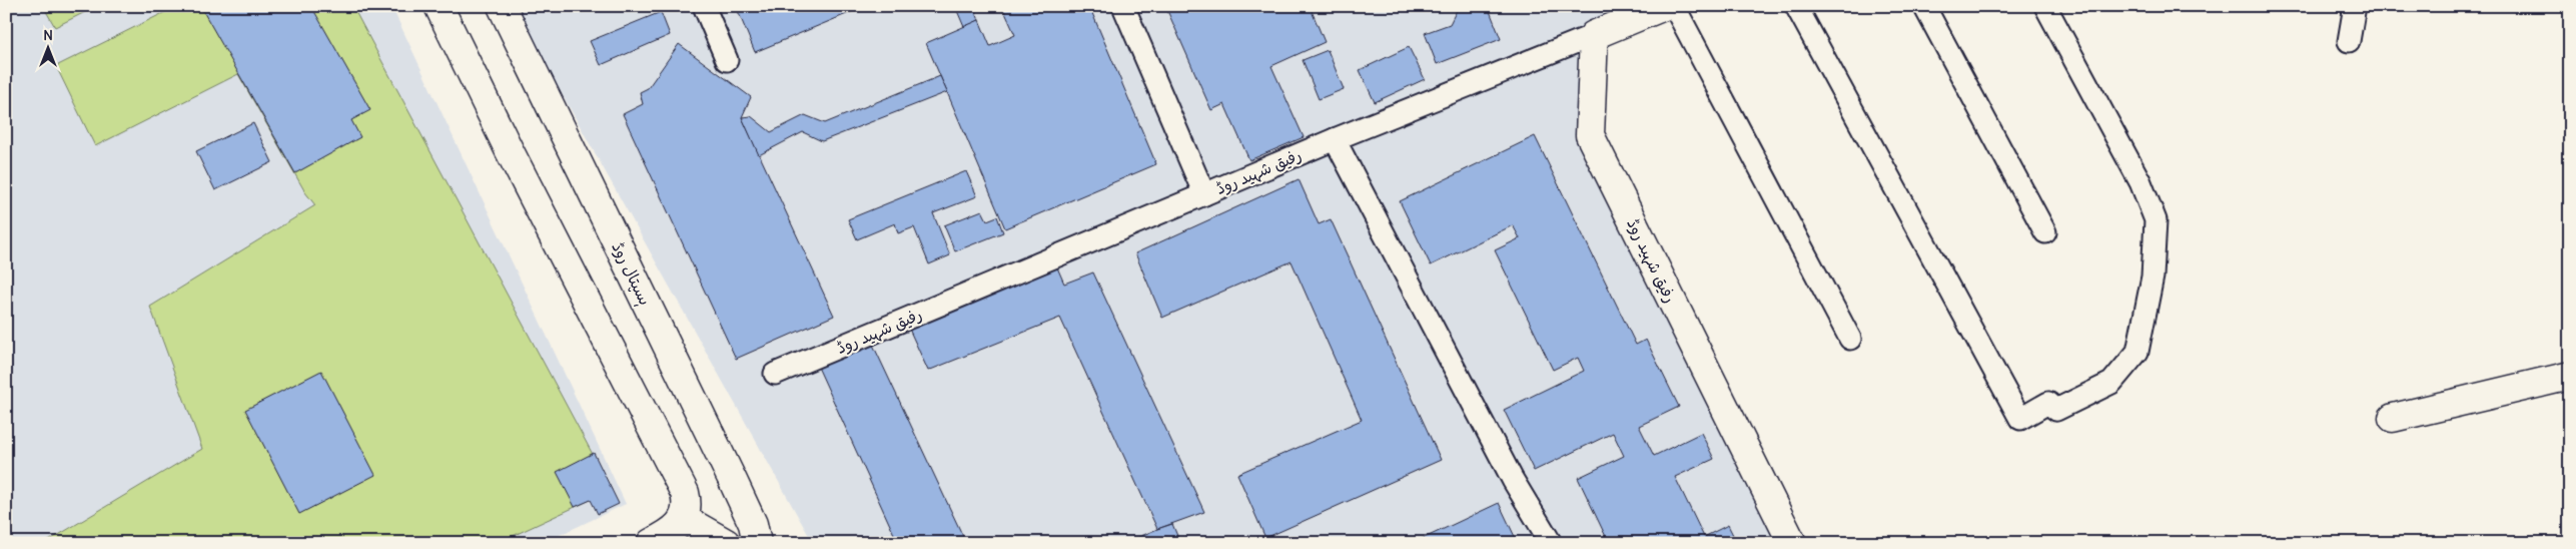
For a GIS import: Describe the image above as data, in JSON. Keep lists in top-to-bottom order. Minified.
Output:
{"streets":{"main road":["رفیق شہید روڈ","ہسپتال روڈ"]},"north":"top"}
